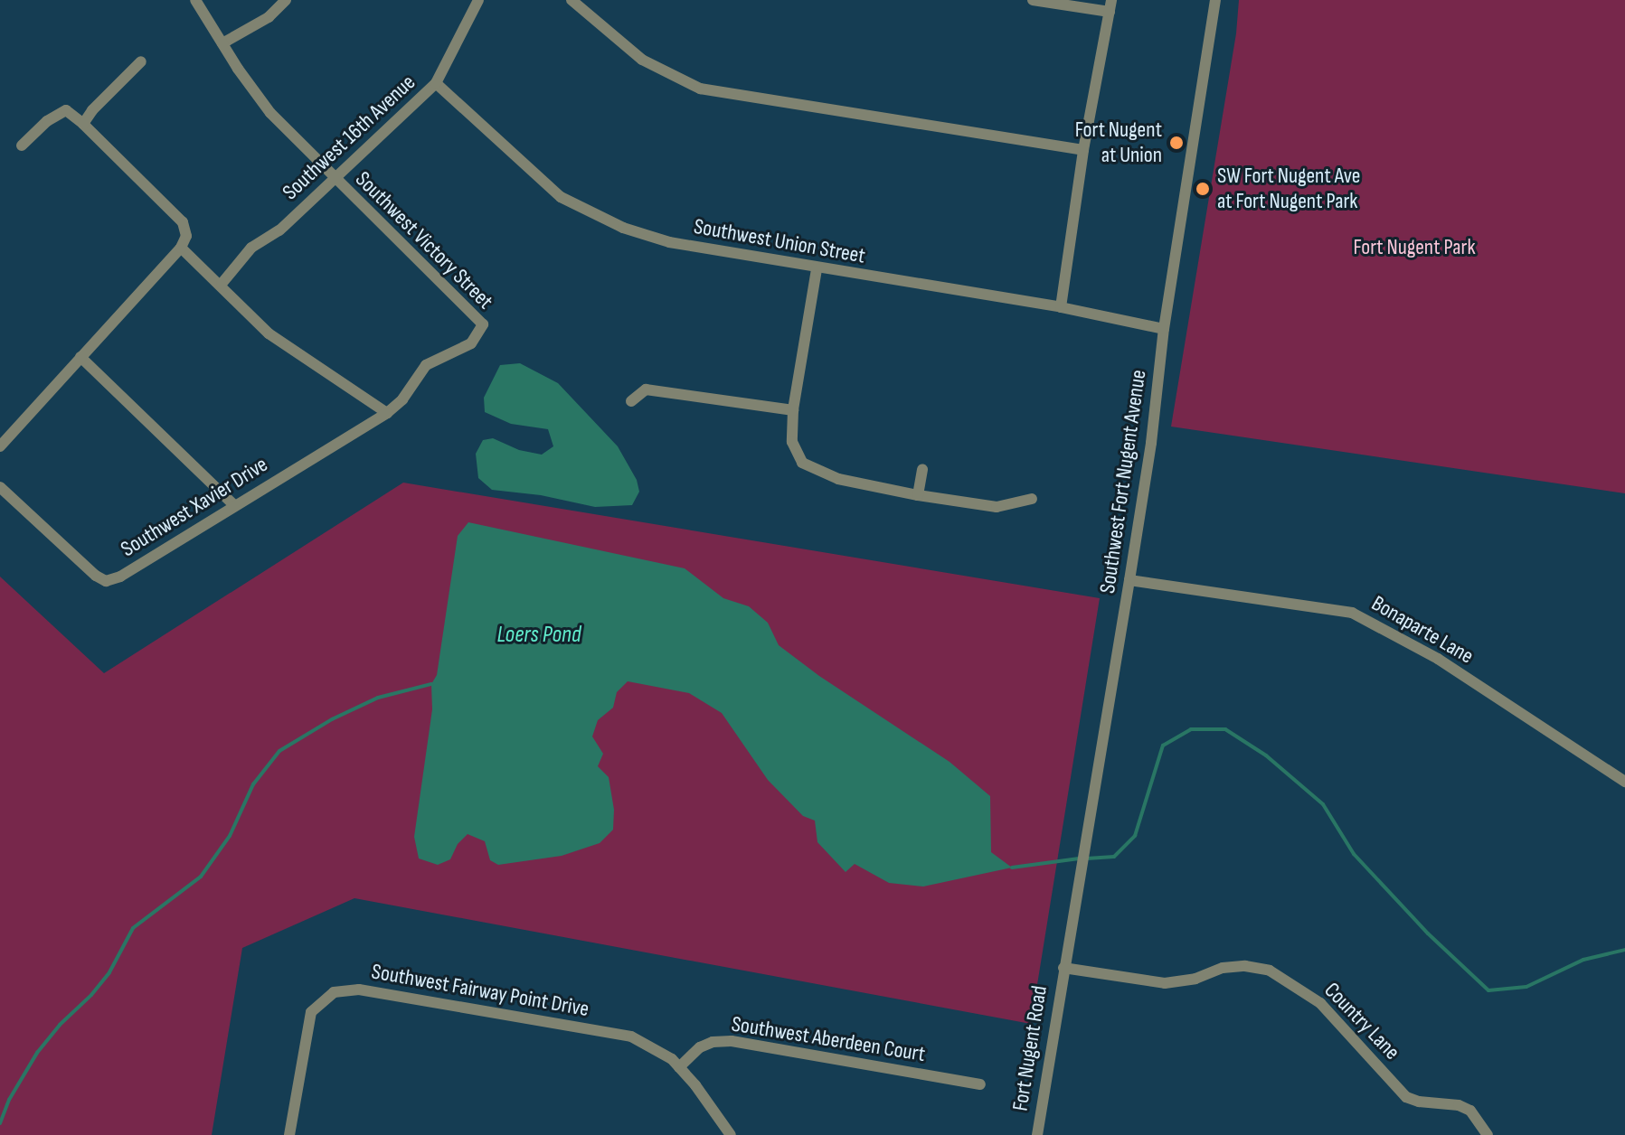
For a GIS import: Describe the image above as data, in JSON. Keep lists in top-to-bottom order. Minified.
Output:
{"streets":{"street":["Southwest 16th Avenue","Southwest Victory Street","Southwest Union Street","Southwest Fort Nugent Avenue","Southwest Xavier Drive","Bonaparte Lane","Southwest Fairway Point Drive","Country Lane","Southwest Aberdeen Court","Fort Nugent Road"]},"crossings":[["Southwest 16th Avenue","Southwest Victory Street"],["Southwest 16th Avenue","Southwest Union Street"],["Southwest Victory Street","Southwest Xavier Drive"],["Southwest Union Street","Southwest Fort Nugent Avenue"],["Southwest Fort Nugent Avenue","Bonaparte Lane"],["Southwest Fort Nugent Avenue","Country Lane"],["Southwest Fort Nugent Avenue","Fort Nugent Road"],["Southwest Fairway Point Drive","Southwest Aberdeen Court"],["Country Lane","Fort Nugent Road"]],"water":["Loers Pond"],"parks":["Fort Nugent Park"],"places":["Fort Nugent at Union","SW Fort Nugent Ave at Fort Nugent Park"]}
